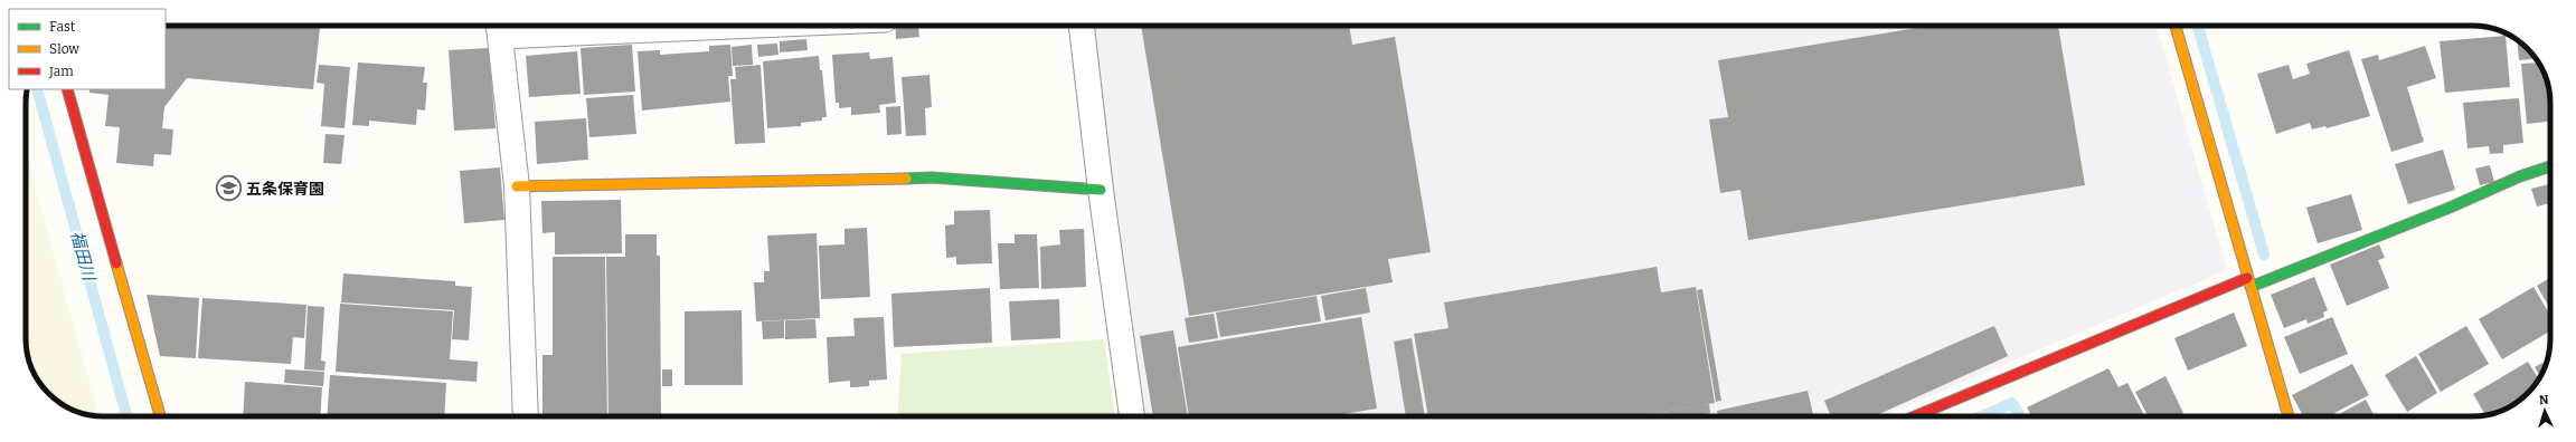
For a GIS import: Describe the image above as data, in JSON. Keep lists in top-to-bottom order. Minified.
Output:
{"water":["福田川"],"places":{"school or university":["五条保育園"]},"legend":["Fast","Slow","Jam"],"north":"top"}
